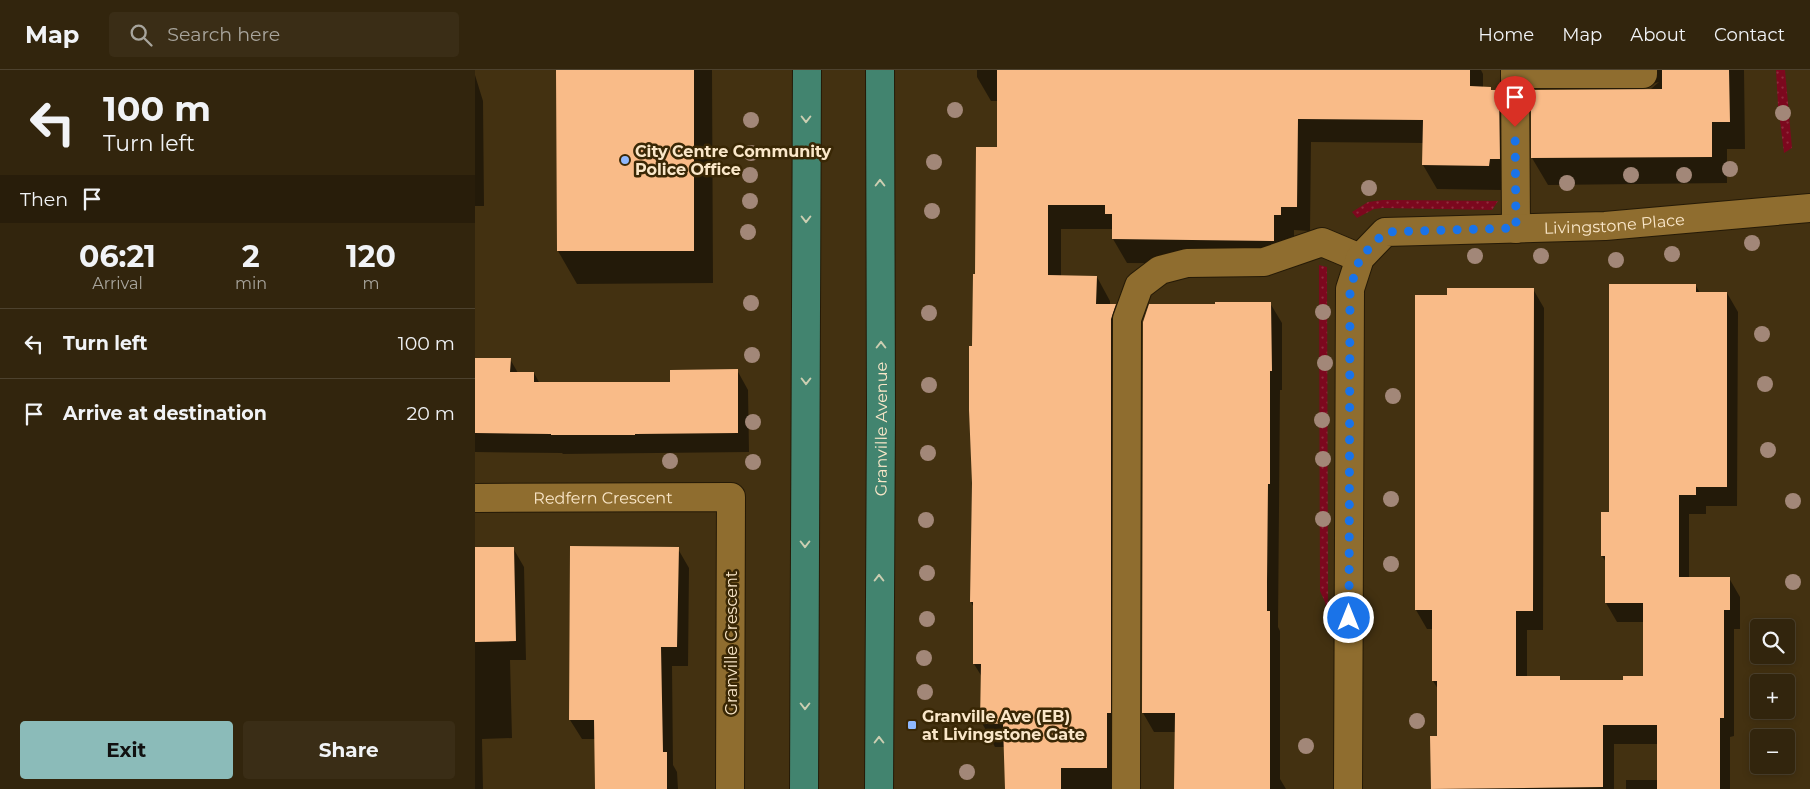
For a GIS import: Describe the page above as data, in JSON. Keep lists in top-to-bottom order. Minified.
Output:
{"streets":{"main road":["Granville Avenue"],"street":["Livingstone Place","Redfern Crescent","Granville Crescent"]},"crossings":[["Redfern Crescent","Granville Crescent"]],"places":{"other":["City Centre Community Police Office"],"transit":["Granville Ave (EB) at Livingstone Gate"]},"page":{"header":"Map","search":"Search here","nav":["Home","Map","About","Contact"],"turn":["100 m","Turn left"],"then":"Then","eta":["06:21","Arrival","2","min","120","m"],"list":[{"name":"Turn left","value":"100 m"},{"name":"Arrive at destination","value":"20 m"}],"map_buttons":["+","−"],"buttons":["Exit","Share"]}}
